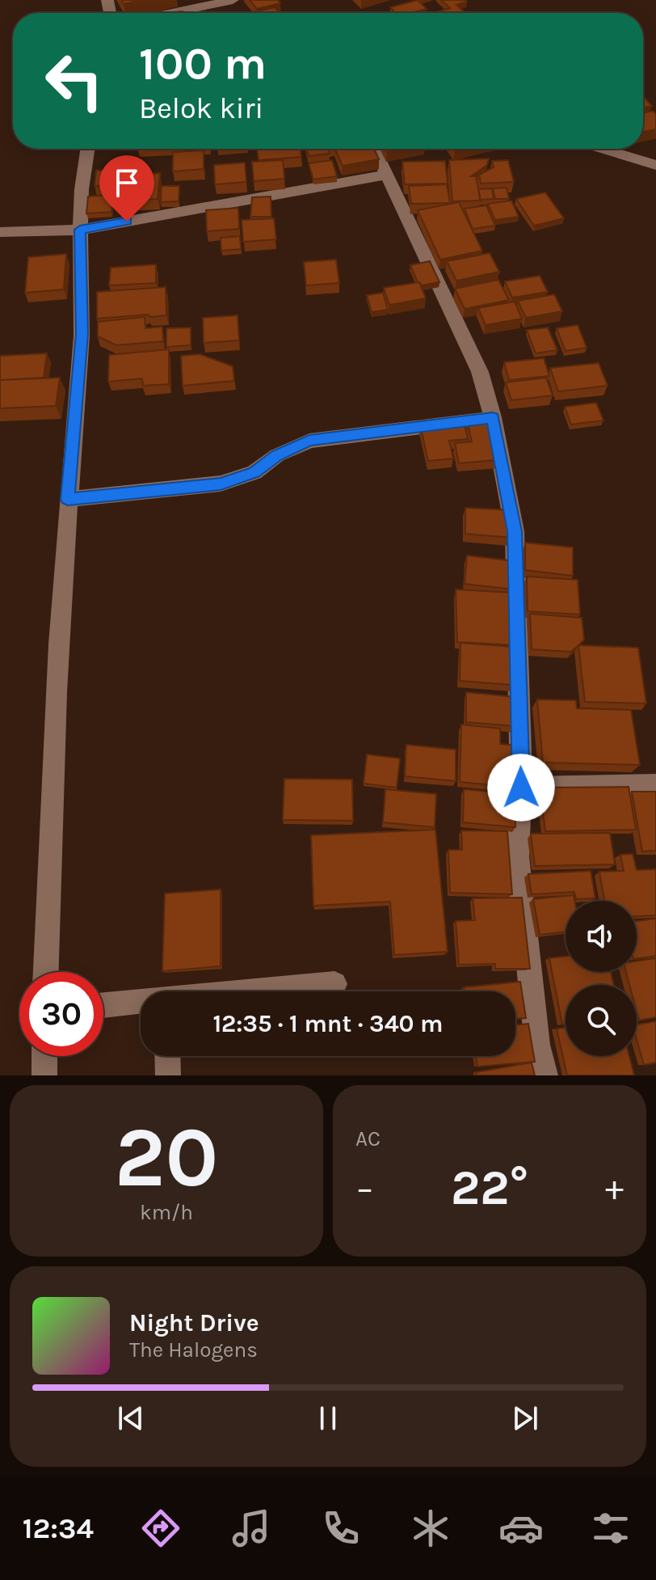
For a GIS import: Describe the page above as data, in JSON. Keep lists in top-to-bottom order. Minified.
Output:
{"page":{"turn":["100 m","Belok kiri"],"limit":"30","trip":"12:35 · 1 mnt · 340 m","tile":[["20","km/h"],"AC"],"heat":["−","22°","+"],"song":["Night Drive","The Halogens"],"tabs":"12:34"}}
